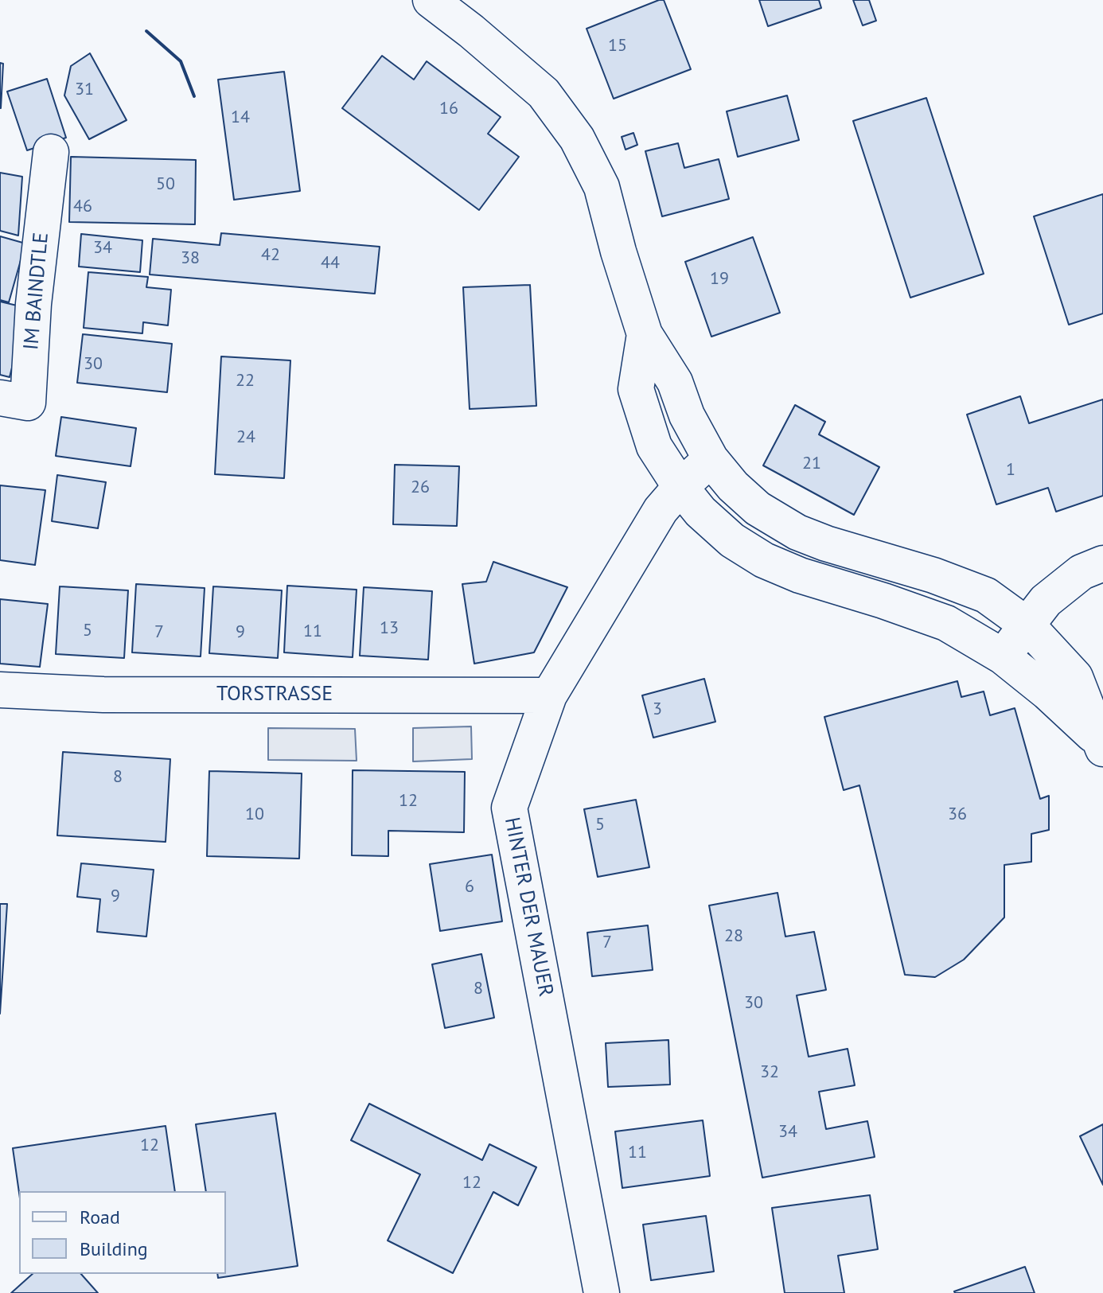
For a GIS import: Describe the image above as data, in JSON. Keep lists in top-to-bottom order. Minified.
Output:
{"streets":{"street":["IM BAINDTLE","TORSTRASSE","HINTER DER MAUER"]},"crossings":[["TORSTRASSE","HINTER DER MAUER"]],"house_numbers":["15","31","16","14","50","46","34","42","38","44","19","30","22","24","21","1","26","13","5","11","7","9","3","8","12","10","36","5","6","9","28","7","8","30","32","34","12","11","12"],"legend":["Road","Building"]}
